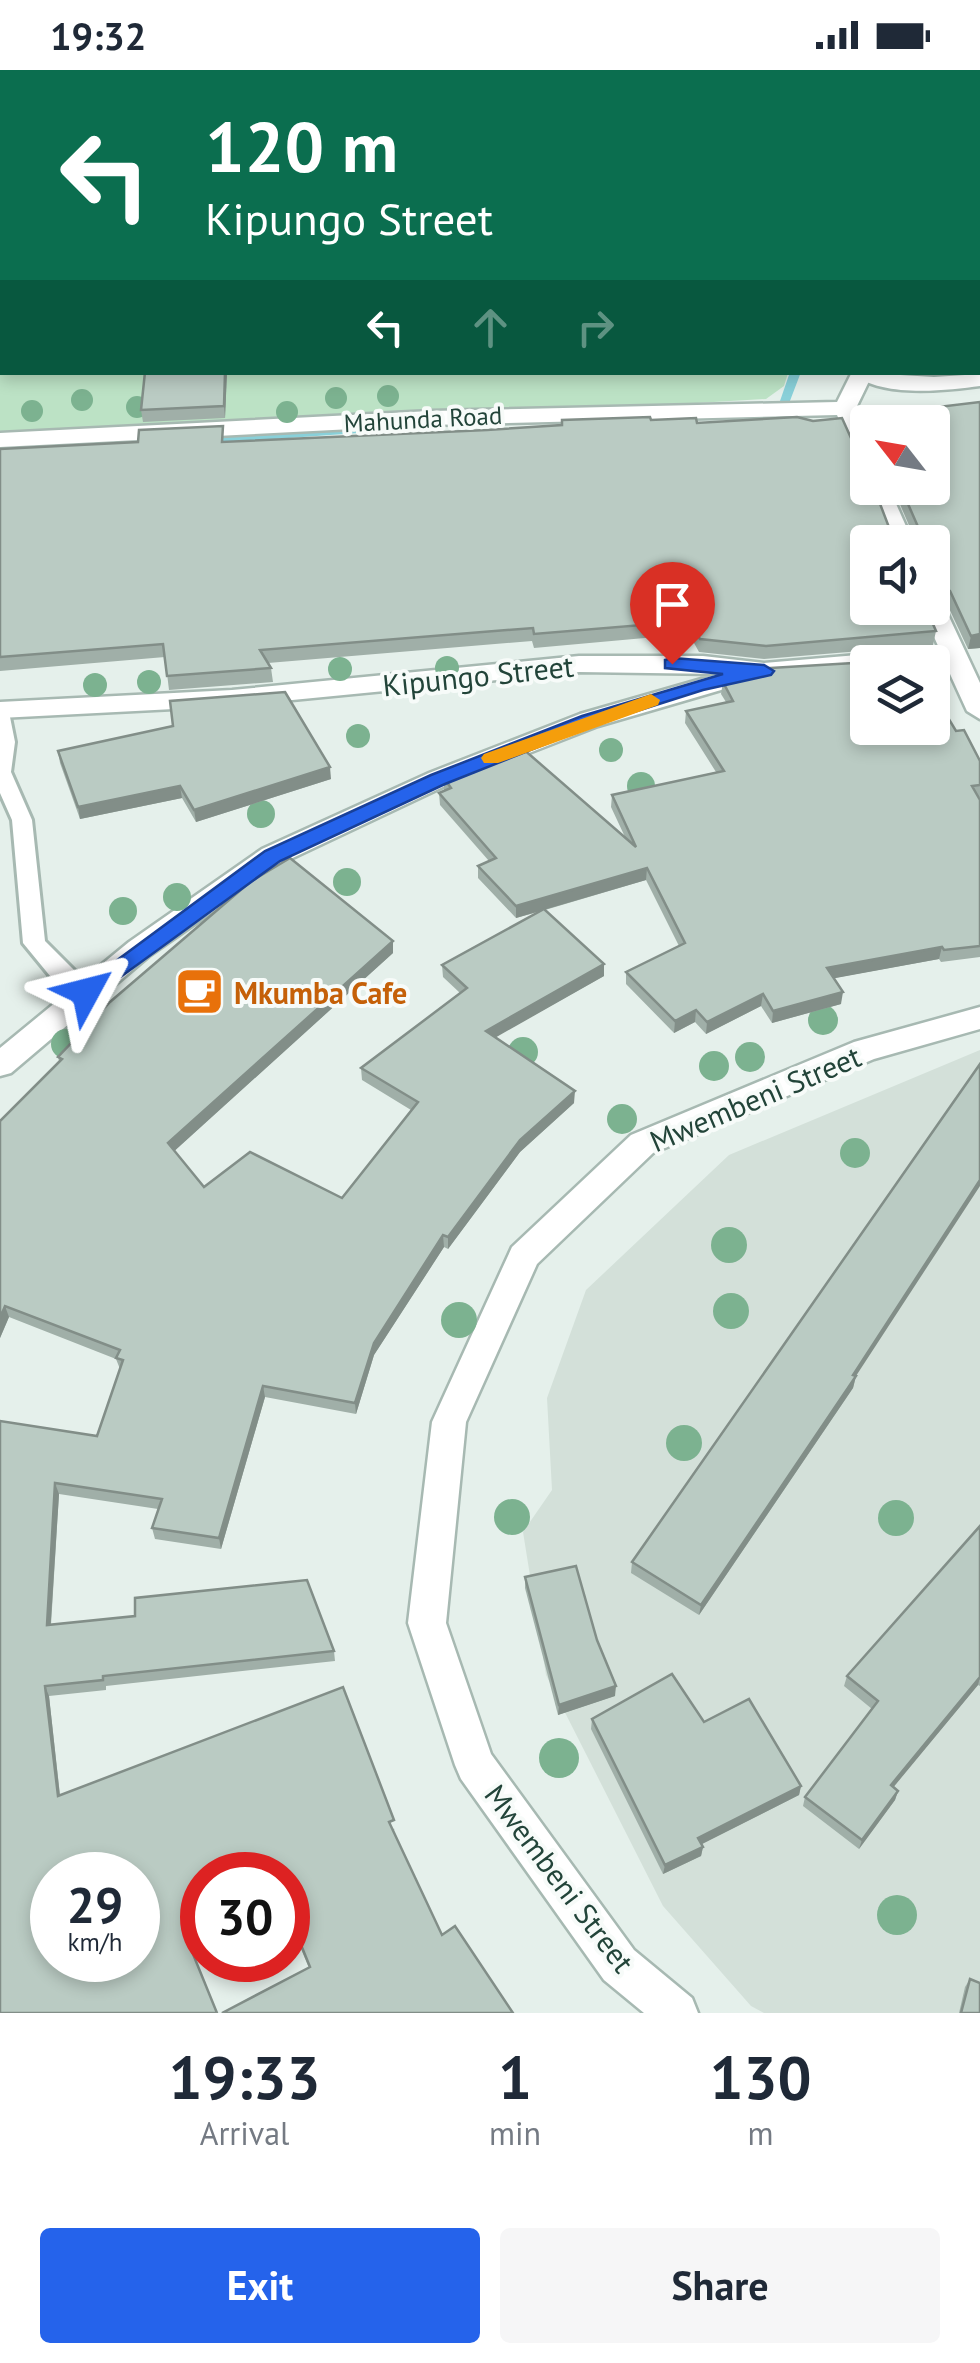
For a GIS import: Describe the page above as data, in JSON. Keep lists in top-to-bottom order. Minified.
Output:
{"streets":{"street":["Mahunda Road","Kipungo Street","Mwembeni Street"]},"places":{"cafe":["Mkumba Cafe"]},"north":"top left","page":{"status":"19:32","turn":["120 m","Kipungo Street"],"speed":"29 km/h","limit":"30","eta":["19:33","Arrival","1","min","130","m"],"buttons":["Exit","Share"]}}
